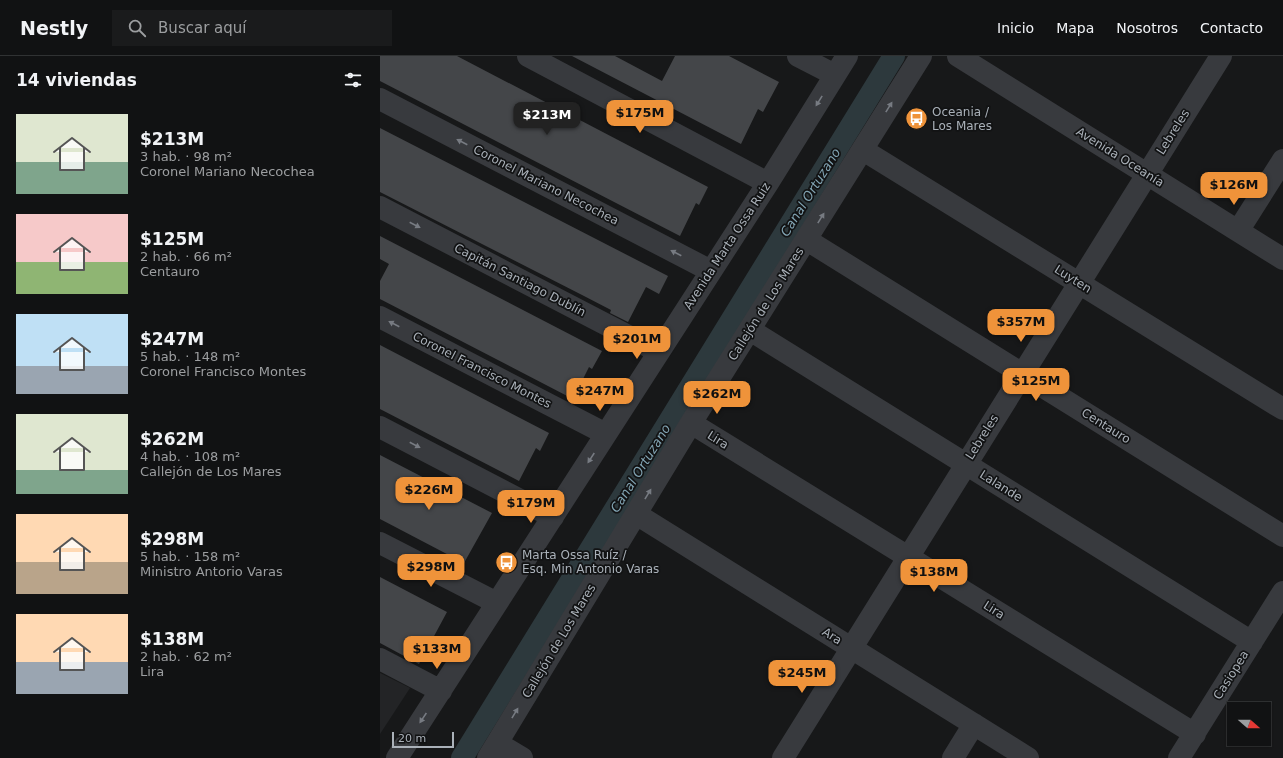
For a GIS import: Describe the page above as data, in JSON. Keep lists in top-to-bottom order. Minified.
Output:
{"streets":{"street":["Lebreles","Avenida Oceanía","Coronel Mariano Necochea","Avenida Marta Ossa Ruiz","Luyten","Capitán Santiago Dublín","Callejón de Los Mares","Coronel Francisco Montes","Centauro","Lira","Lalande","Ara","Casiopea"]},"crossings":[["Lebreles","Avenida Oceanía"],["Lebreles","Luyten"],["Lebreles","Centauro"],["Lebreles","Lira"],["Lebreles","Lalande"],["Lebreles","Ara"],["Coronel Mariano Necochea","Avenida Marta Ossa Ruiz"],["Avenida Marta Ossa Ruiz","Capitán Santiago Dublín"],["Avenida Marta Ossa Ruiz","Coronel Francisco Montes"],["Luyten","Callejón de Los Mares"],["Callejón de Los Mares","Centauro"],["Callejón de Los Mares","Lira"],["Callejón de Los Mares","Lalande"],["Callejón de Los Mares","Ara"],["Lira","Casiopea"],["Lalande","Casiopea"]],"one_way":["Avenida Marta Ossa Ruiz","Callejón de Los Mares"],"water":["Canal Ortuzano"],"places":{"bus stop":["Oceania / Los Mares","Marta Ossa Ruíz / Esq. Min Antonio Varas"]},"scale_bar":"20 m","north":"right","page":{"header":"Nestly","search":"Buscar aquí","nav":["Inicio","Mapa","Nosotros","Contacto"],"heading":"14 viviendas","price":["$175M","$213M","$126M","$357M","$201M","$125M","$247M","$262M","$226M","$179M","$298M","$138M","$133M","$245M"],"list":[{"name":"$213M","note":"3 hab. · 98 m² · Coronel Mariano Necochea"},{"name":"$125M","note":"2 hab. · 66 m² · Centauro"},{"name":"$247M","note":"5 hab. · 148 m² · Coronel Francisco Montes"},{"name":"$262M","note":"4 hab. · 108 m² · Callejón de Los Mares"},{"name":"$298M","note":"5 hab. · 158 m² · Ministro Antorio Varas"},{"name":"$138M","note":"2 hab. · 62 m² · Lira"}],"scale":"20 m"}}
